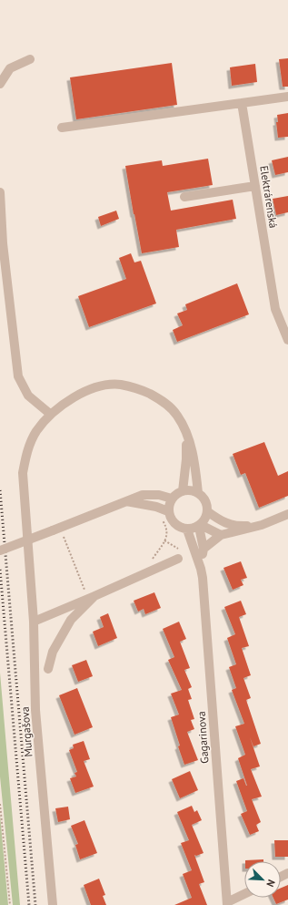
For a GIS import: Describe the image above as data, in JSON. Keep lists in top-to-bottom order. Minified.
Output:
{"streets":{"street":["Elektrárenská","Murgašova","Gagarinova"]},"crossings":[["Murgašova","Gagarinova"]],"north":"bottom right"}
